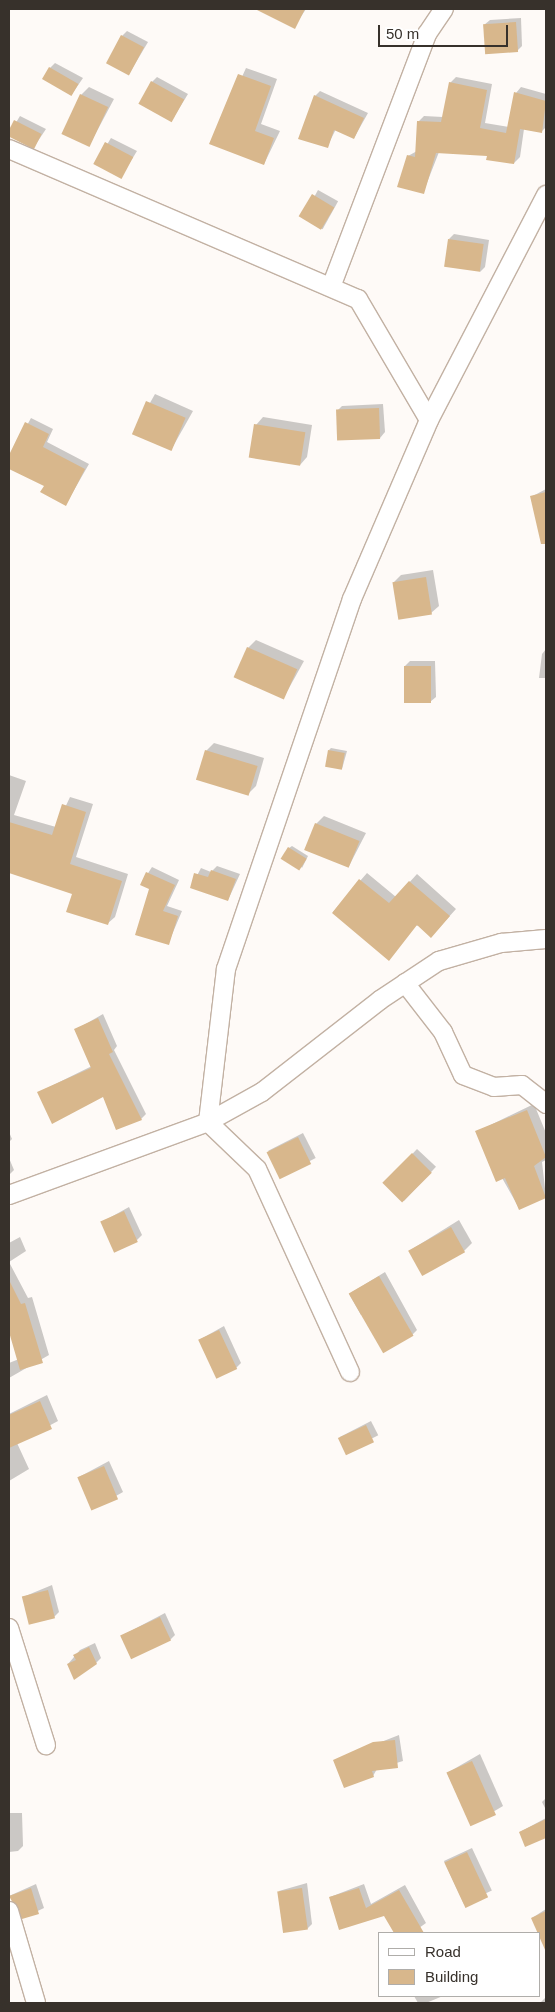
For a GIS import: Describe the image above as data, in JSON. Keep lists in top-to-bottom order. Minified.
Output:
{"legend":["Road","Building"],"scale_bar":"50 m"}
